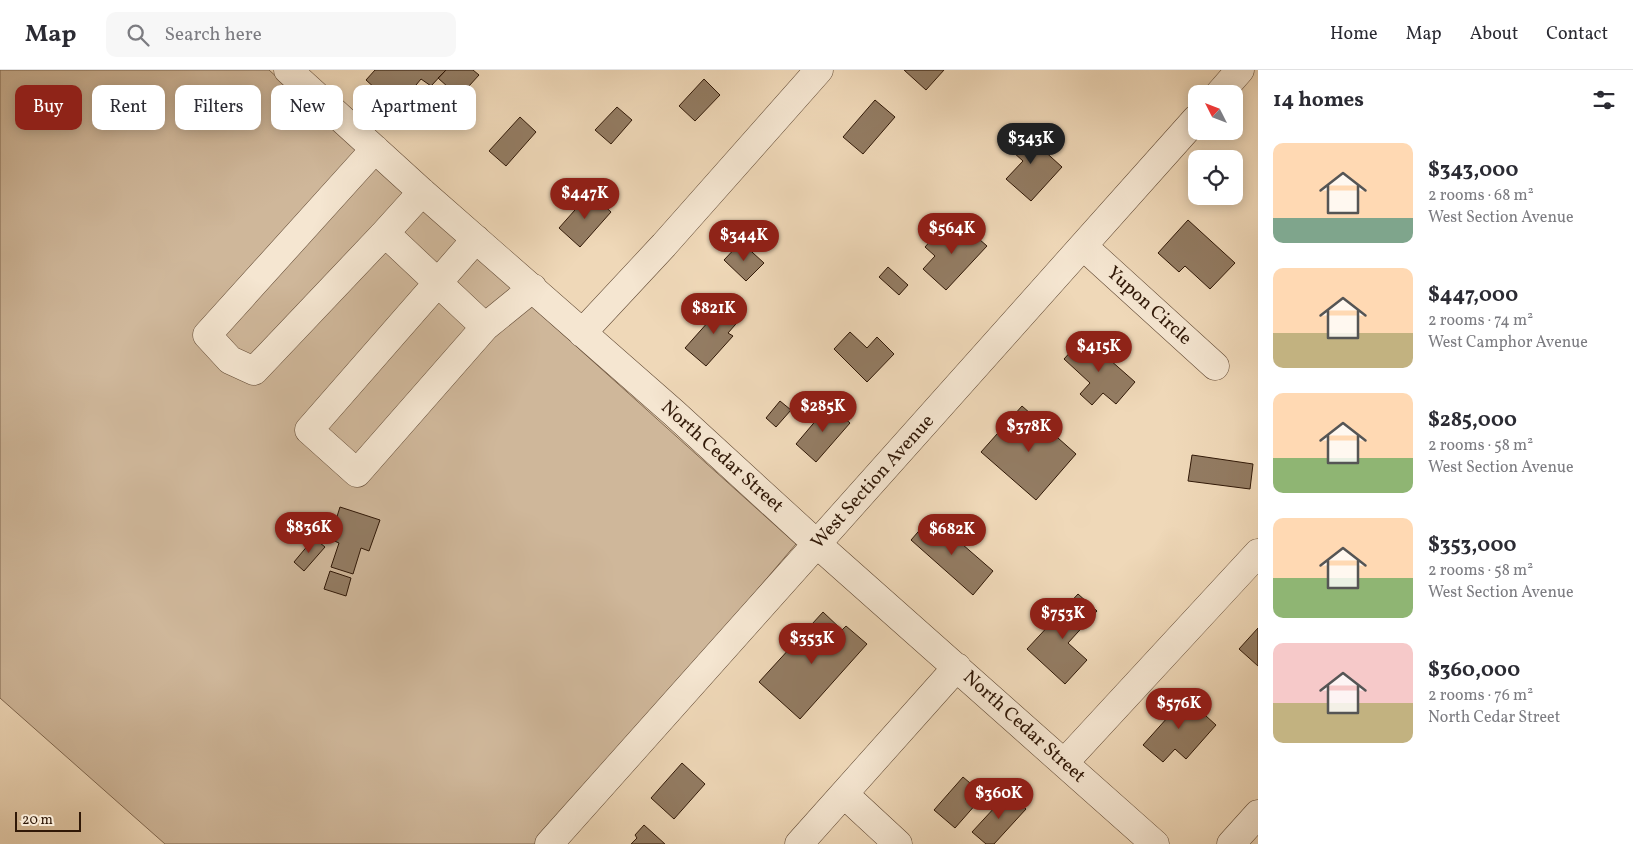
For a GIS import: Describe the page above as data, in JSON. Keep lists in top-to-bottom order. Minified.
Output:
{"streets":{"street":["Yupon Circle","North Cedar Street","West Section Avenue"]},"crossings":[["Yupon Circle","West Section Avenue"],["North Cedar Street","West Section Avenue"]],"scale_bar":"20 m","north":"top left","page":{"header":"Map","search":"Search here","nav":["Home","Map","About","Contact"],"heading":"14 homes","chip":["Buy","Rent","Filters","New","Apartment"],"price":["$343K","$447K","$564K","$344K","$821K","$415K","$285K","$378K","$836K","$682K","$753K","$353K","$576K","$360K"],"list":[{"name":"$343,000","note":"2 rooms · 68 m² · West Section Avenue"},{"name":"$447,000","note":"2 rooms · 74 m² · West Camphor Avenue"},{"name":"$285,000","note":"2 rooms · 58 m² · West Section Avenue"},{"name":"$353,000","note":"2 rooms · 58 m² · West Section Avenue"},{"name":"$360,000","note":"2 rooms · 76 m² · North Cedar Street"}],"scale":"20 m"}}
